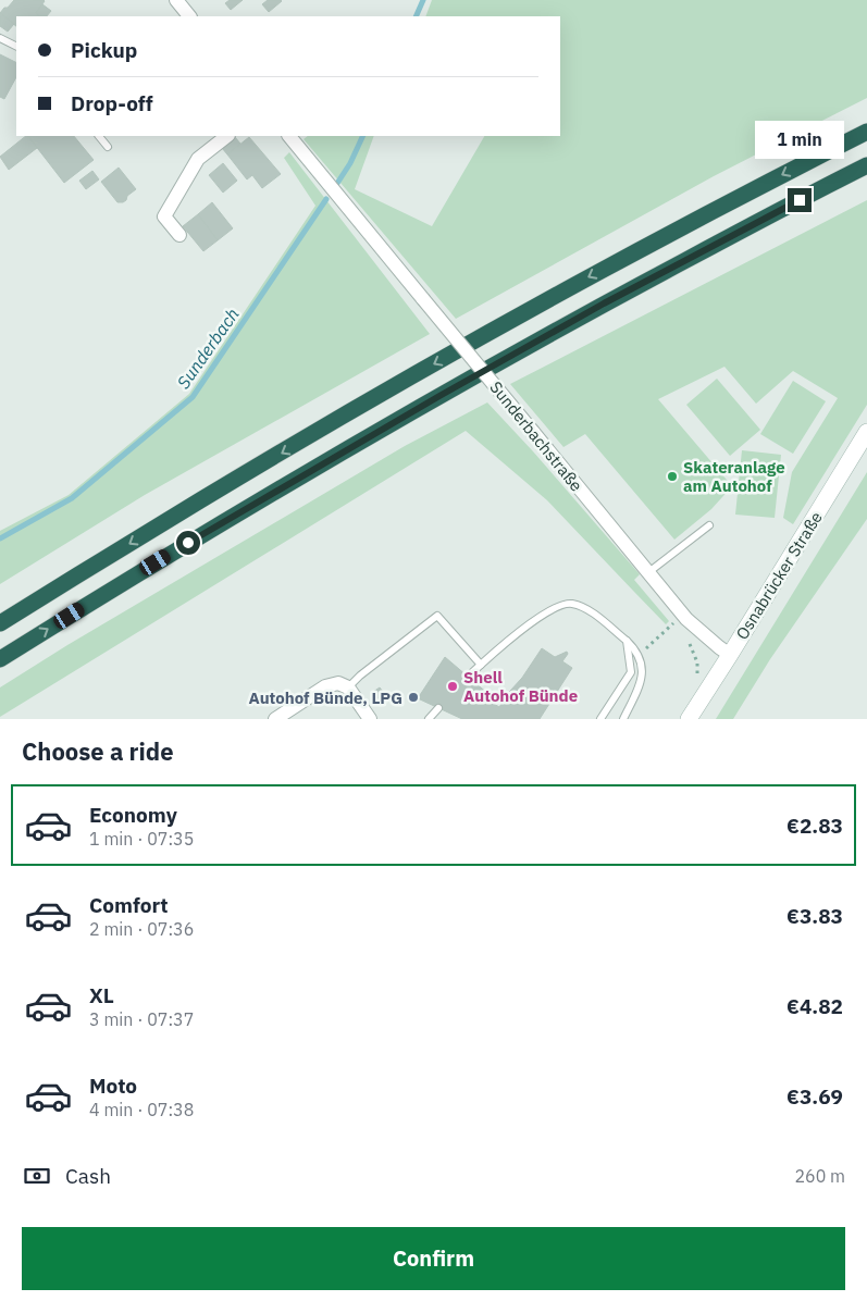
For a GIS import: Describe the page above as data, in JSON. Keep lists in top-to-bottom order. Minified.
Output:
{"streets":{"main road":["Osnabrücker Straße"],"street":["Sunderbachstraße"]},"crossings":[["Sunderbachstraße","Osnabrücker Straße"]],"water":["Sunderbach"],"places":["Skateranlage am Autohof","Shell Autohof Bünde","Autohof Bünde, LPG"],"page":{"banner":["Pickup","Drop-off"],"bubble":"1 min","heading":"Choose a ride","list":[{"name":"Economy","note":"1 min · 07:35","value":"€2.83"},{"name":"Comfort","note":"2 min · 07:36","value":"€3.83"},{"name":"XL","note":"3 min · 07:37","value":"€4.82"},{"name":"Moto","note":"4 min · 07:38","value":"€3.69"}],"pay":["Cash","260 m"],"buttons":"Confirm"}}
